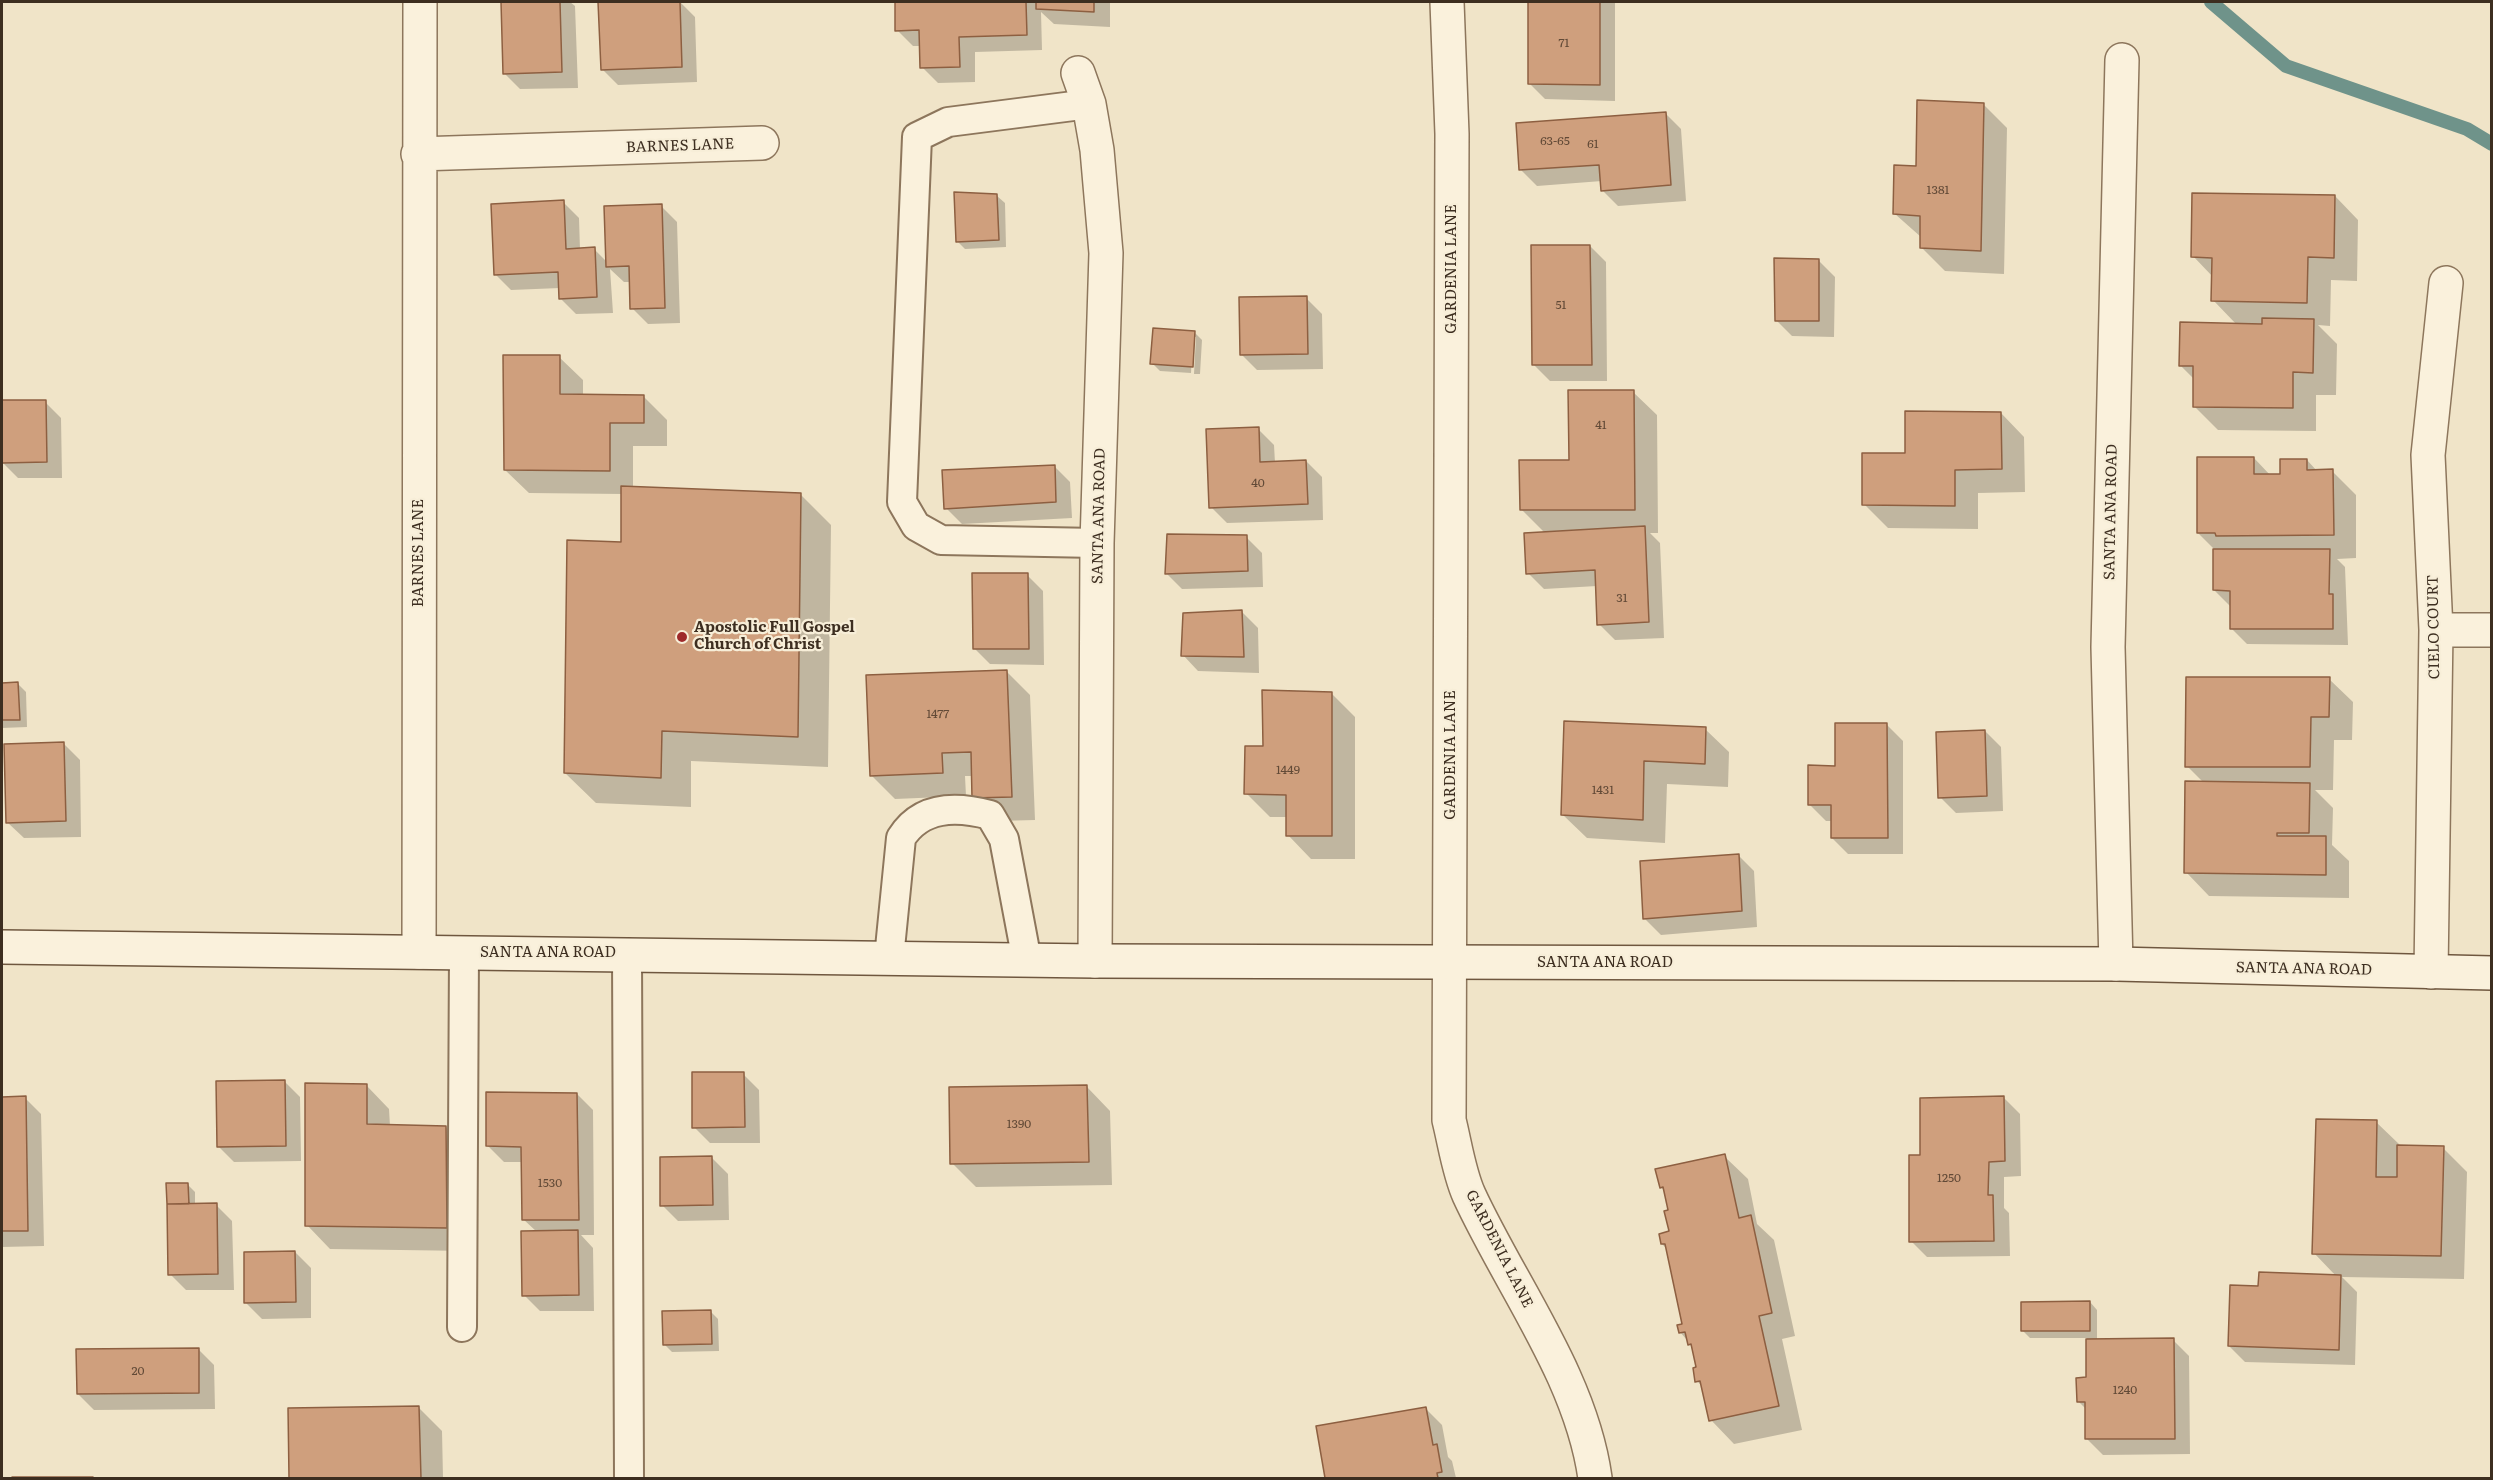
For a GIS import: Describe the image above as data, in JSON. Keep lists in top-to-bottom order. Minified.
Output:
{"streets":{"street":["BARNES LANE","GARDENIA LANE","SANTA ANA ROAD","CIELO COURT"]},"crossings":[["BARNES LANE","SANTA ANA ROAD"],["GARDENIA LANE","SANTA ANA ROAD"],["SANTA ANA ROAD","CIELO COURT"]],"places":["Apostolic Full Gospel Church of Christ"],"house_numbers":["71","63-65","61","1381","51","41","40","31","1477","1449","1431","1390","1250","1530","20","1240"]}
